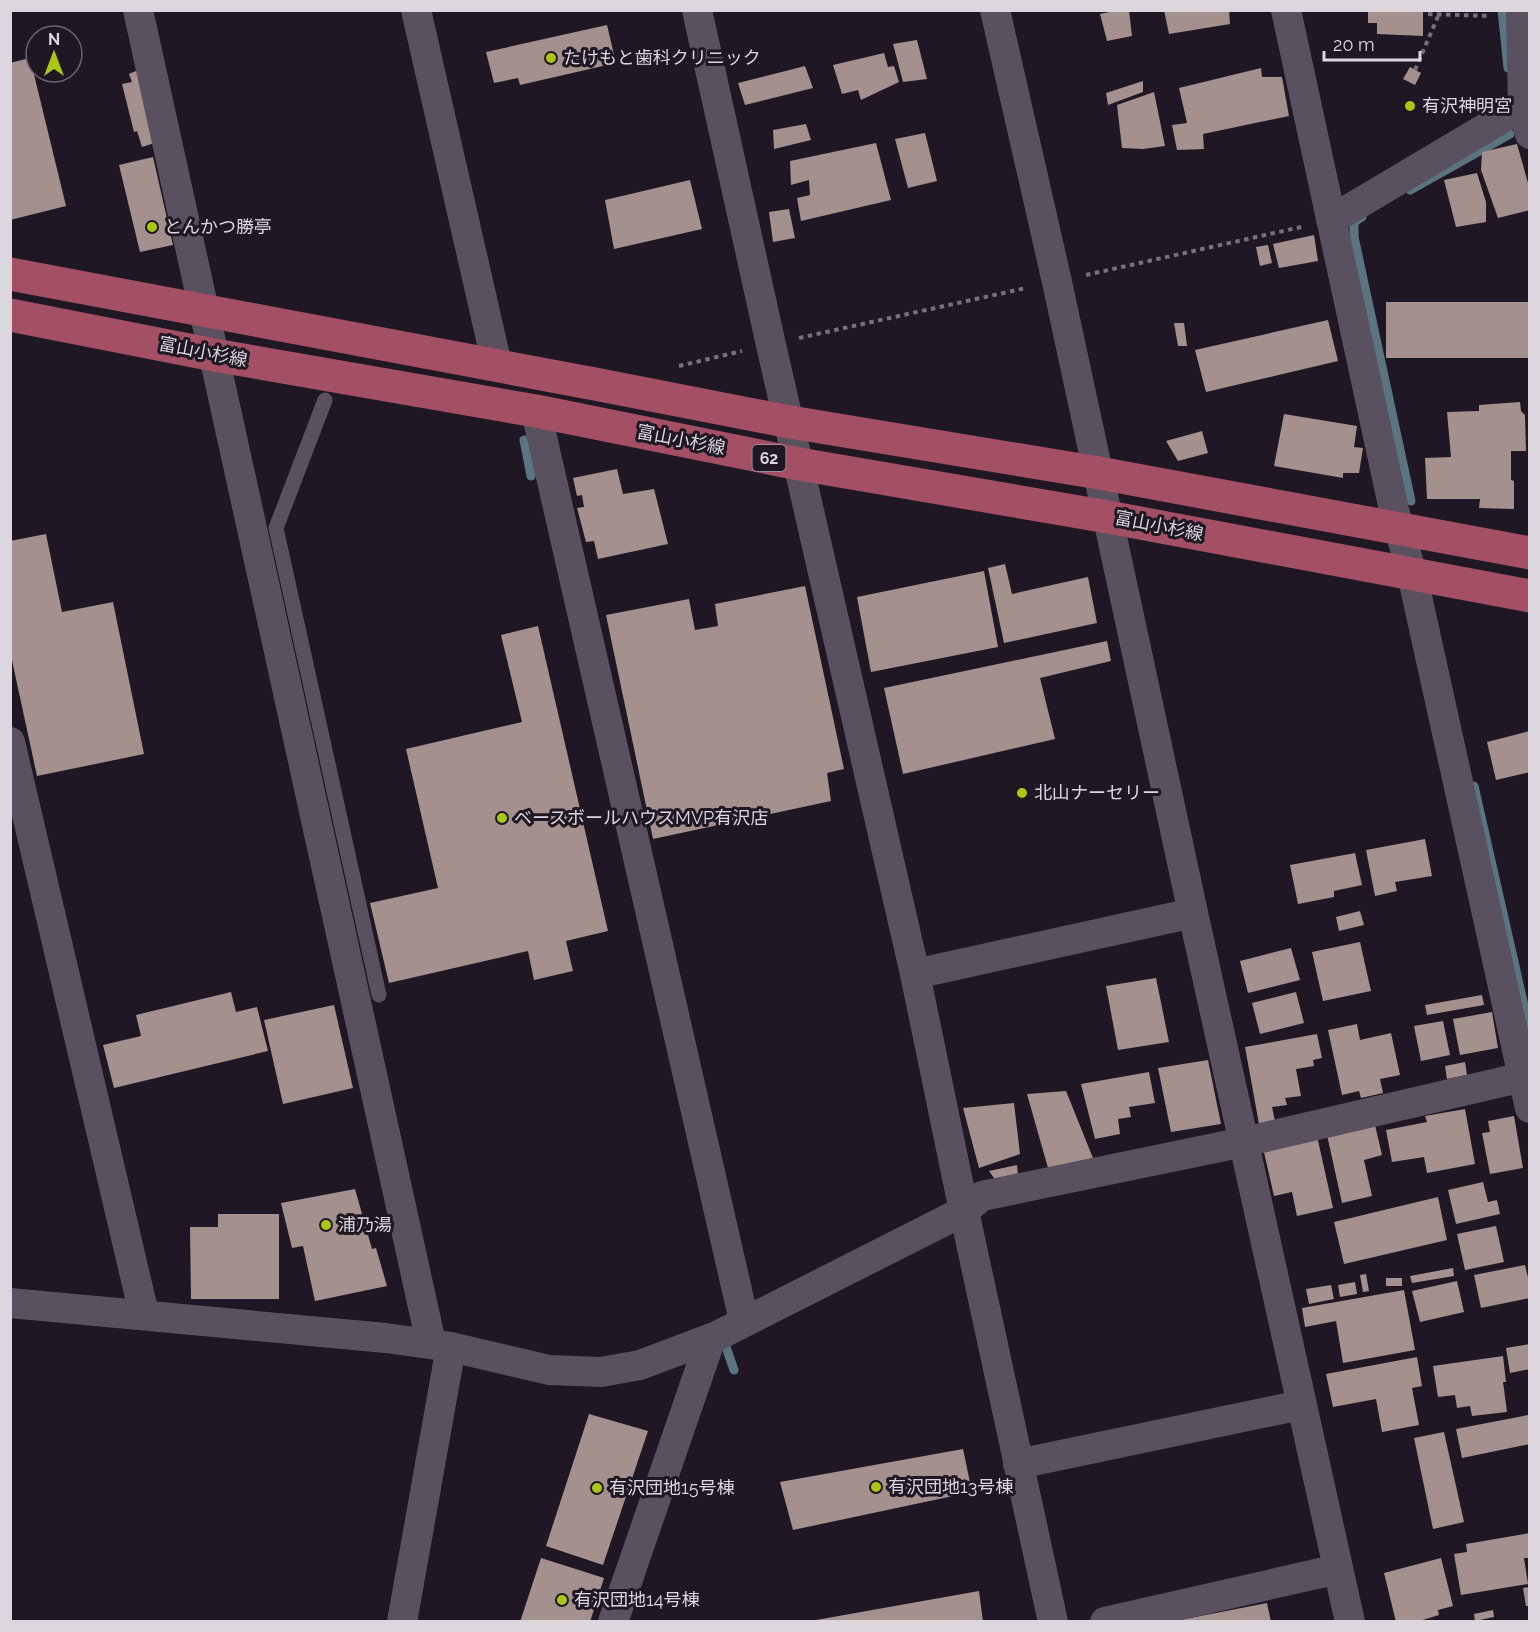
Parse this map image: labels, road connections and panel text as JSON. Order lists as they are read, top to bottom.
{
  "streets": {
    "main road": ["富山小杉線", "62"]
  },
  "places": [
    "たけもと歯科クリニック",
    "有沢神明宮",
    "とんかつ勝亭",
    "北山ナーセリー",
    "ベースボールハウスMVP有沢店",
    "浦乃湯",
    "有沢団地13号棟",
    "有沢団地15号棟",
    "有沢団地14号棟"
  ],
  "scale_bar": "20 m",
  "north": "top"
}
